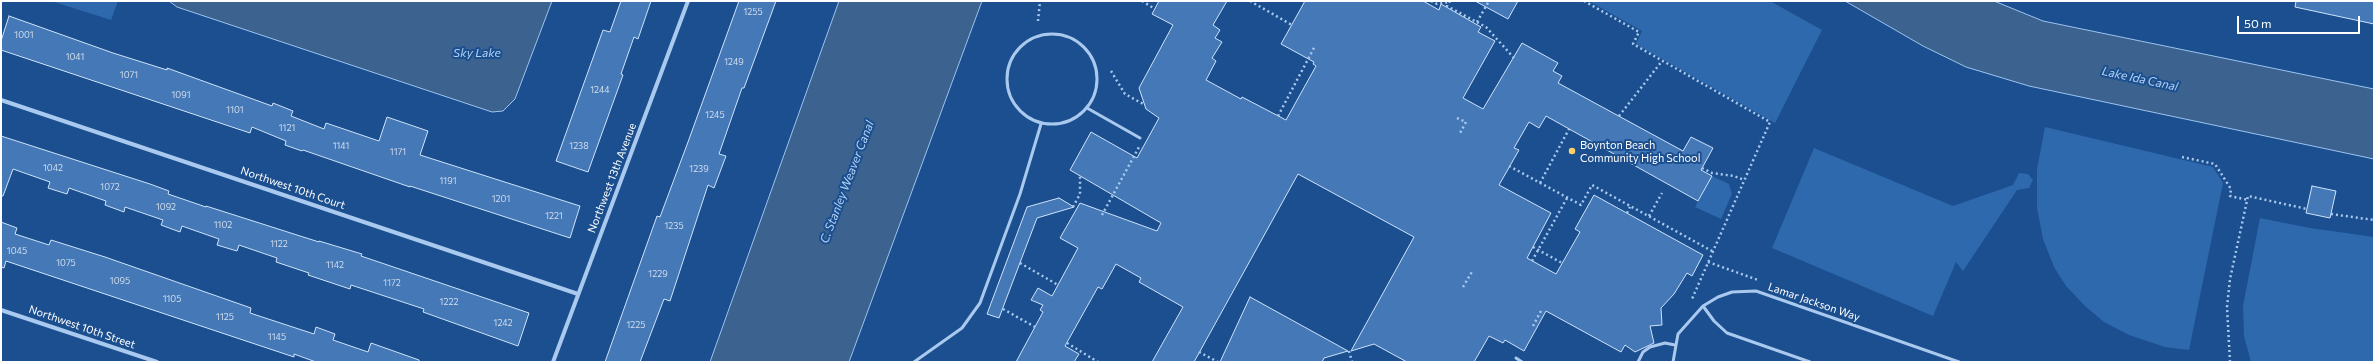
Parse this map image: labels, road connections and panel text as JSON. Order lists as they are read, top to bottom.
{
  "streets": {
    "street": ["Northwest 13th Avenue", "Northwest 10th Court", "Northwest 10th Street"],
    "lane": ["Lamar Jackson Way"]
  },
  "crossings": [
    ["Northwest 13th Avenue", "Northwest 10th Court"]
  ],
  "water": ["Sky Lake", "Lake Ida Canal", "C. Stanley Weaver Canal"],
  "places": ["Boynton Beach Community High School"],
  "house_numbers": [
    "1255",
    "1001",
    "1041",
    "1249",
    "1071",
    "1244",
    "1091",
    "1101",
    "1245",
    "1121",
    "1141",
    "1238",
    "1171",
    "1042",
    "1239",
    "1191",
    "1072",
    "1201",
    "1092",
    "1221",
    "1102",
    "1235",
    "1122",
    "1045",
    "1075",
    "1142",
    "1229",
    "1095",
    "1172",
    "1105",
    "1222",
    "1125",
    "1242",
    "1225",
    "1145"
  ],
  "scale_bar": "50 m"
}
